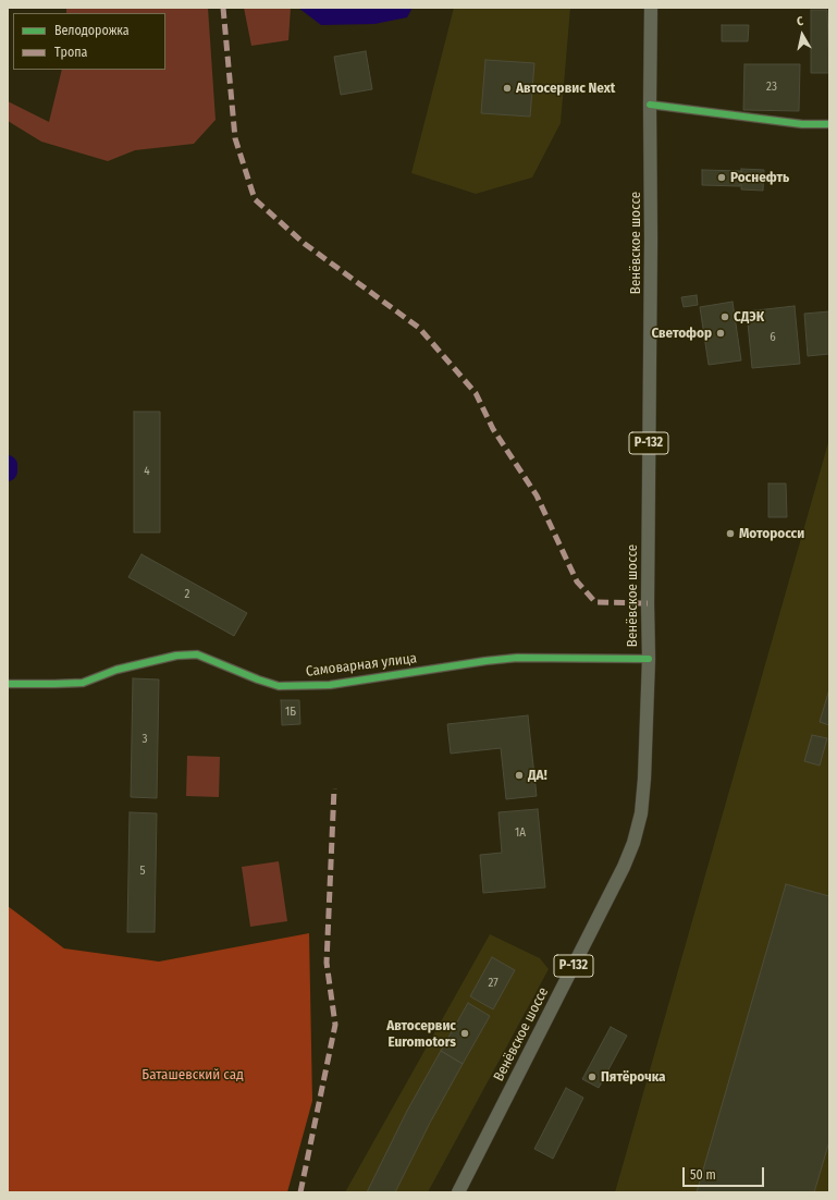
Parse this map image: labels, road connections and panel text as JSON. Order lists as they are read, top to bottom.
{
  "streets": {
    "main road": ["Венёвское шоссе", "Р-132"],
    "street": ["Самоварная улица"]
  },
  "crossings": [
    ["Венёвское шоссе", "Самоварная улица"]
  ],
  "parks": ["Баташевский сад"],
  "places": [
    "Автосервис Next",
    "Роснефть",
    "СДЭК",
    "Светофор",
    "Моторосси",
    "ДА!",
    "Автосервис Euromotors",
    "Пятёрочка"
  ],
  "house_numbers": [
    "23",
    "6",
    "4",
    "2",
    "1Б",
    "3",
    "1А",
    "5",
    "27"
  ],
  "legend": ["Велодорожка", "Тропа"],
  "scale_bar": "50 m",
  "north": "top"
}
